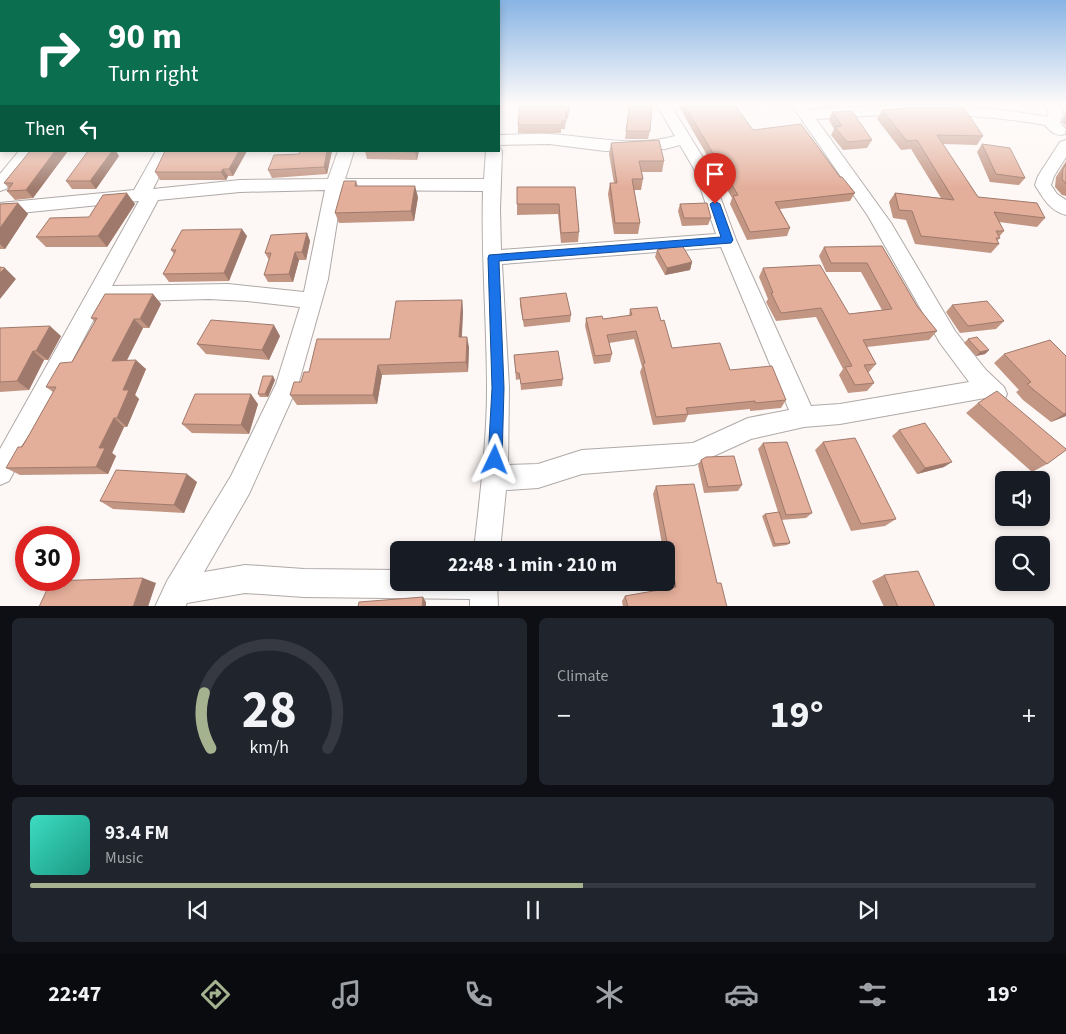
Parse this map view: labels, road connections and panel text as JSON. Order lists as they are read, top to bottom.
{
  "page": {
    "turn": ["90 m", "Turn right"],
    "then": "Then",
    "limit": "30",
    "trip": "22:48 · 1 min · 210 m",
    "tile": "Climate",
    "heat": ["−", "19°", "+"],
    "song": ["93.4 FM", "Music"],
    "tabs": ["22:47", "19°"],
    "gauge": ["28", "km/h"]
  }
}
